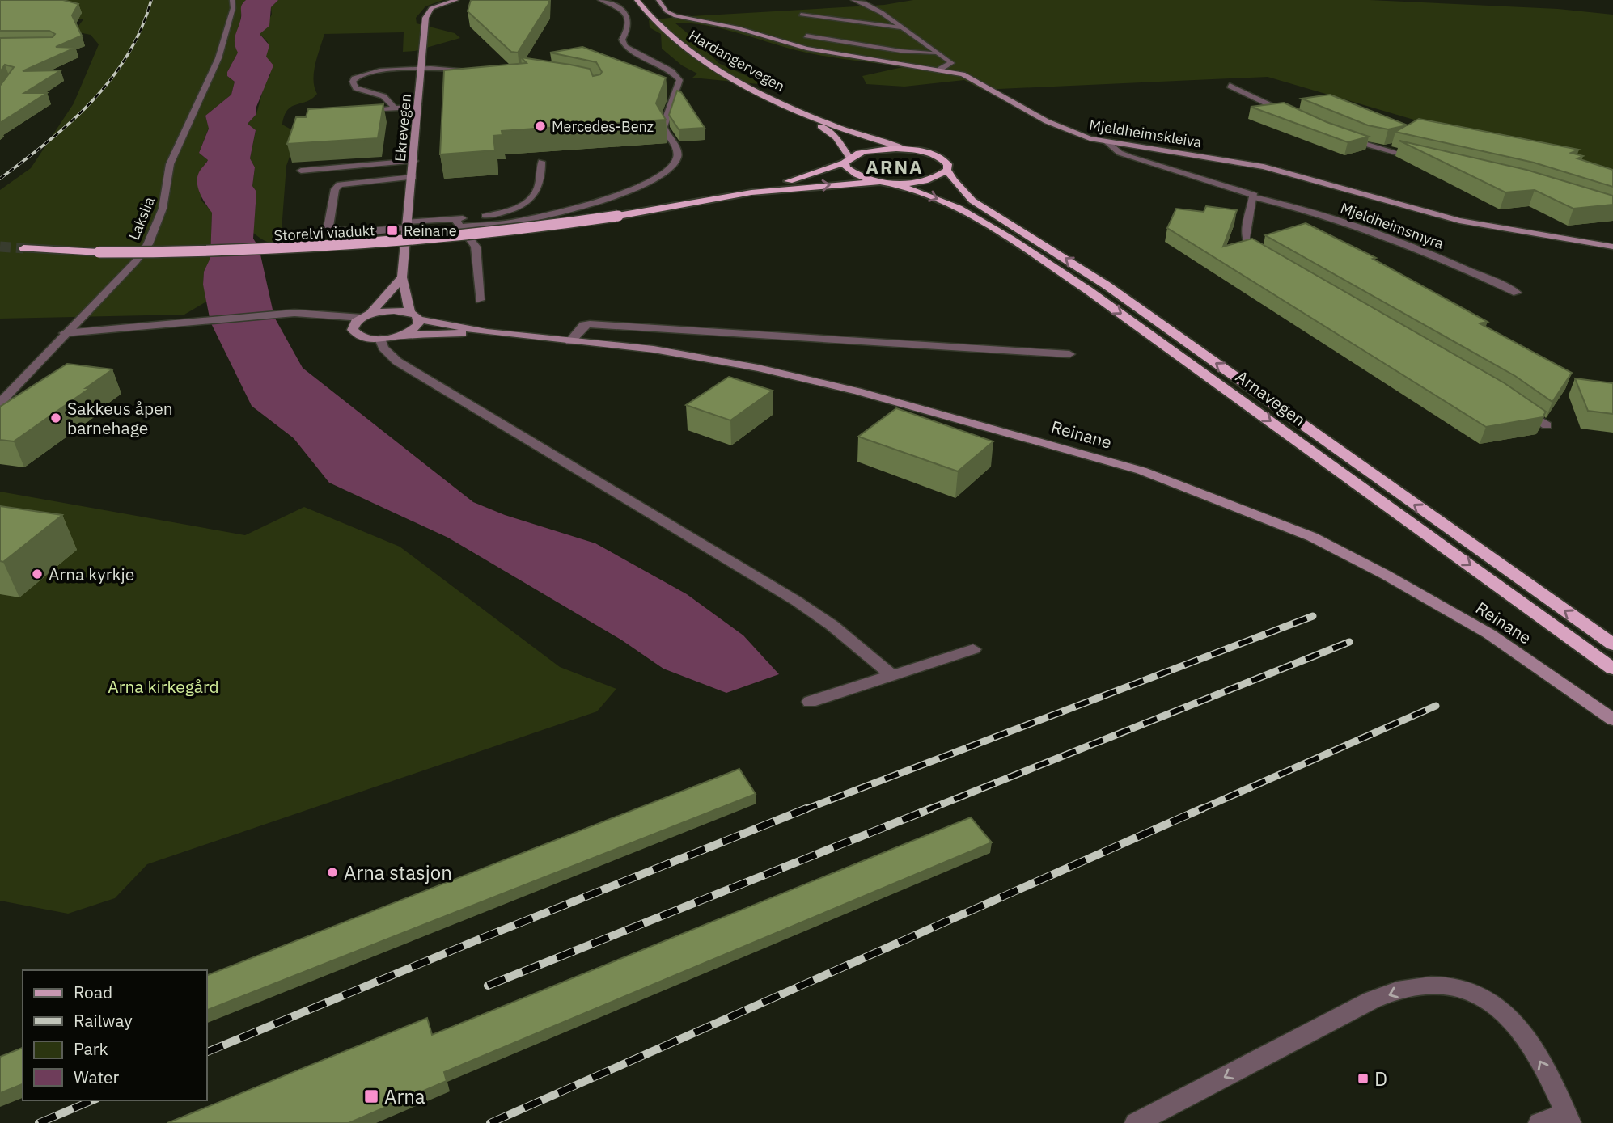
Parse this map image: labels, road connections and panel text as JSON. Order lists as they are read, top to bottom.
{
  "streets": {
    "highway": ["Storelvi viadukt", "Arnavegen"],
    "main road": [
      "Hardangervegen",
      "Ekrevegen",
      "Mjeldheimskleiva",
      "Reinane"
    ],
    "street": ["Lakslia", "Mjeldheimsmyra"]
  },
  "crossings": [
    ["Hardangervegen", "Arnavegen"],
    ["Ekrevegen", "Reinane"],
    ["Mjeldheimskleiva", "Mjeldheimsmyra"]
  ],
  "districts": ["ARNA"],
  "parks": ["Arna kirkegård"],
  "places": {
    "other": [
      "Mercedes-Benz",
      "Sakkeus åpen barnehage",
      "Arna kyrkje",
      "Arna stasjon"
    ],
    "transit": ["Reinane", "D", "Arna"]
  },
  "legend": [
    "Road",
    "Railway",
    "Park",
    "Water"
  ]
}
